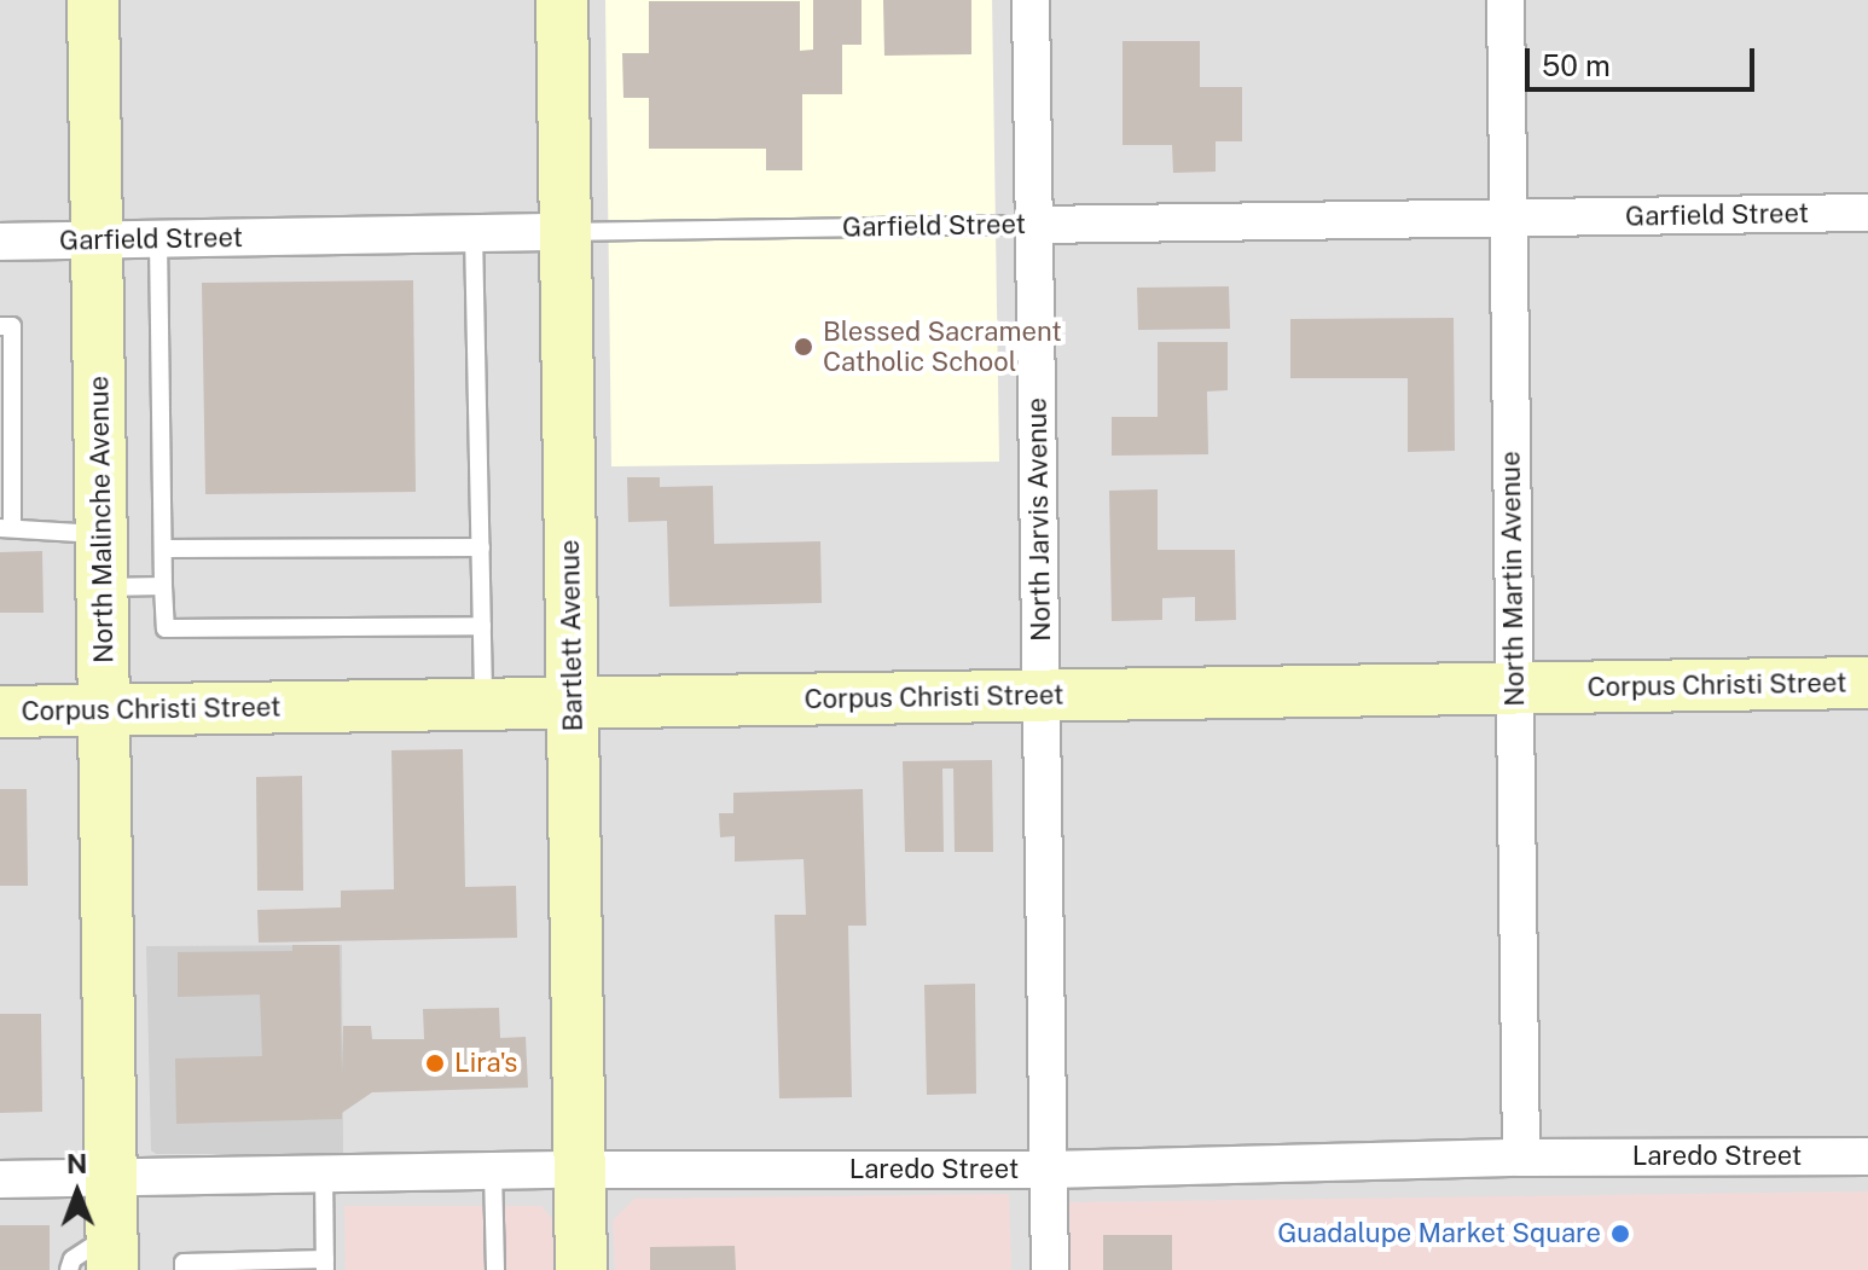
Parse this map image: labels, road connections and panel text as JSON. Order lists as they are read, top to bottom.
{
  "streets": {
    "main road": ["North Malinche Avenue", "Bartlett Avenue", "Corpus Christi Street"],
    "street": [
      "Garfield Street",
      "North Jarvis Avenue",
      "North Martin Avenue",
      "Laredo Street"
    ]
  },
  "crossings": [
    ["Garfield Street", "North Malinche Avenue"],
    ["Garfield Street", "North Jarvis Avenue"],
    ["Garfield Street", "North Martin Avenue"],
    ["Garfield Street", "Bartlett Avenue"],
    ["North Malinche Avenue", "Corpus Christi Street"],
    ["North Malinche Avenue", "Laredo Street"],
    ["North Jarvis Avenue", "Corpus Christi Street"],
    ["North Jarvis Avenue", "Laredo Street"],
    ["North Martin Avenue", "Corpus Christi Street"],
    ["North Martin Avenue", "Laredo Street"],
    ["Bartlett Avenue", "Corpus Christi Street"],
    ["Bartlett Avenue", "Laredo Street"]
  ],
  "places": ["Blessed Sacrament Catholic School", "Lira's", "Guadalupe Market Square"],
  "scale_bar": "50 m",
  "north": "top"
}
